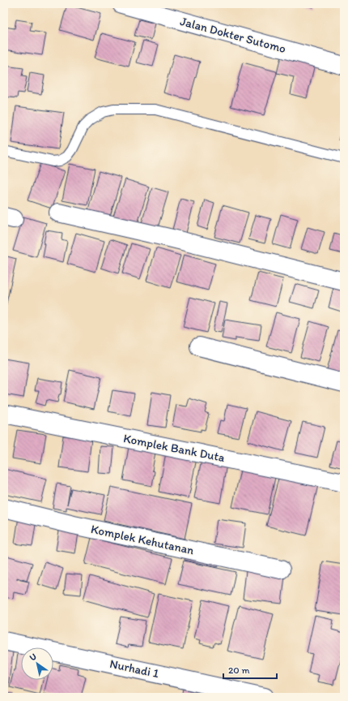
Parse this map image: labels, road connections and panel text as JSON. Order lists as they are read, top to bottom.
{
  "streets": {
    "street": [
      "Jalan Dokter Sutomo",
      "Komplek Bank Duta",
      "Komplek Kehutanan",
      "Nurhadi 1"
    ]
  },
  "scale_bar": "20 m",
  "north": "top left"
}
